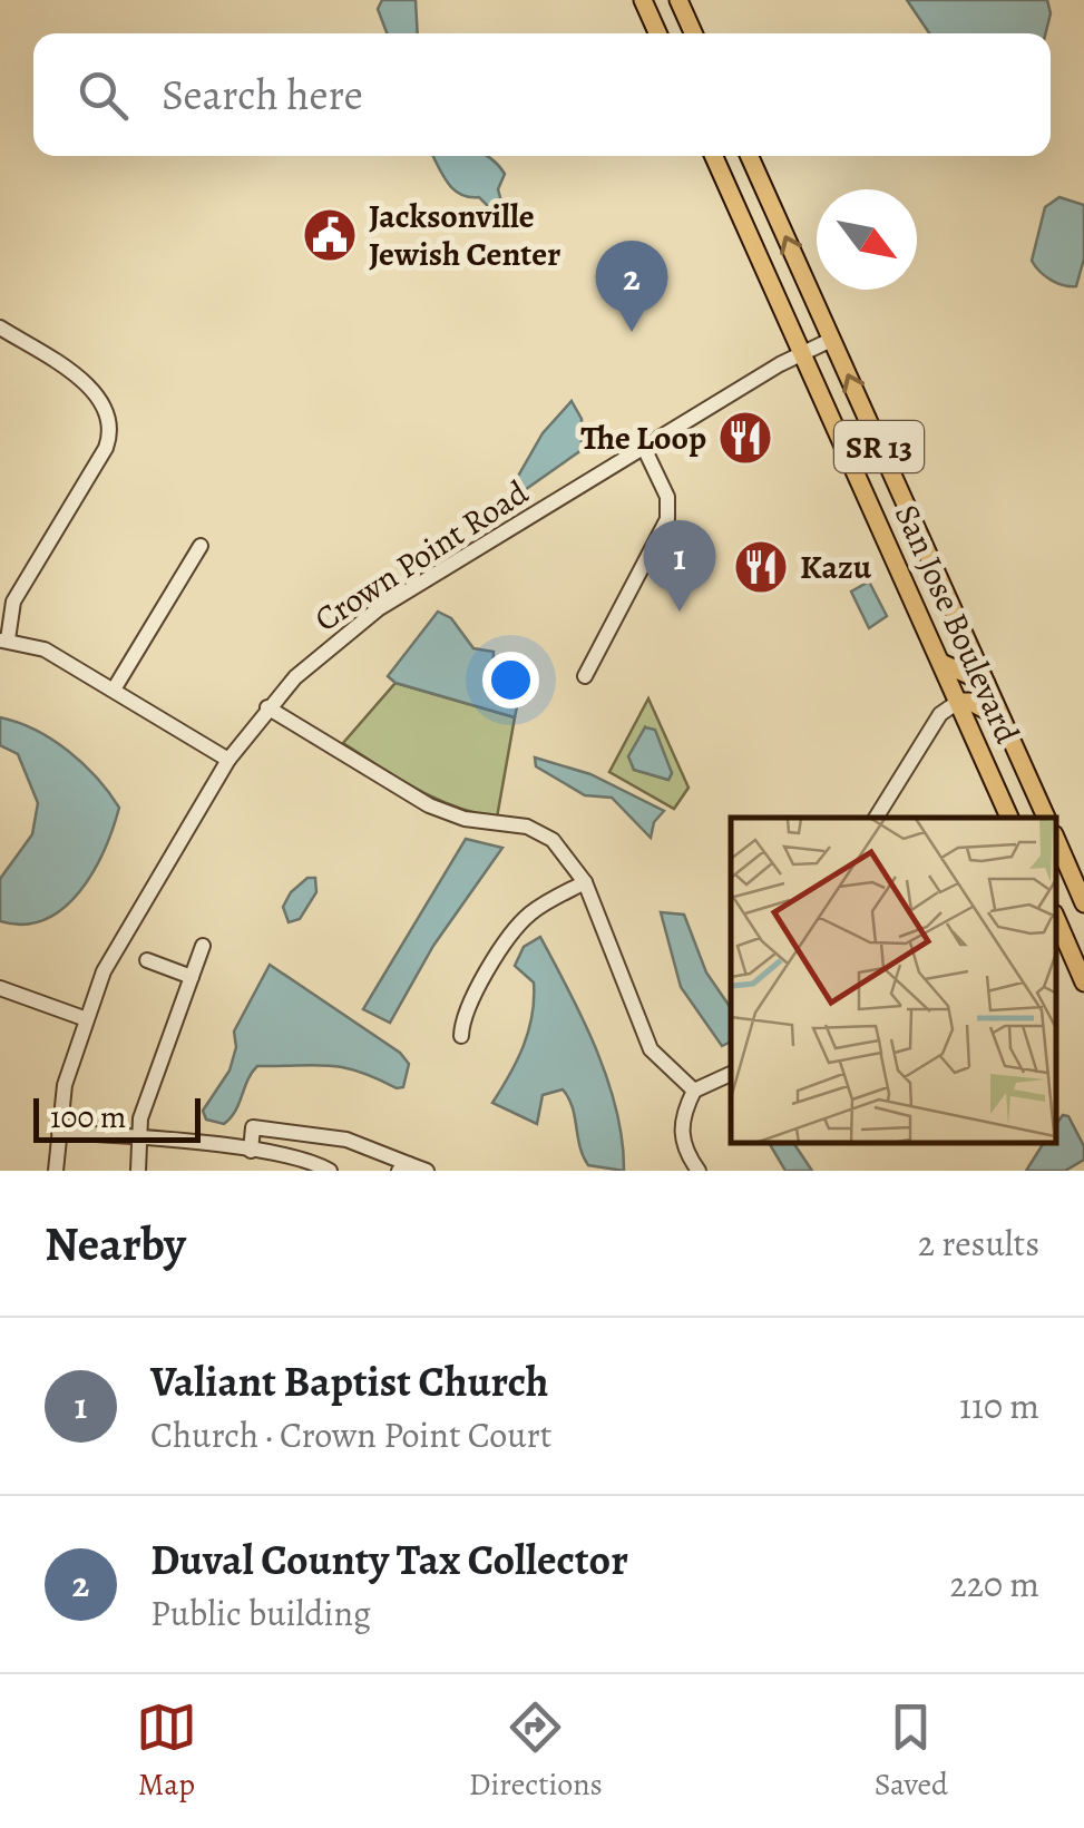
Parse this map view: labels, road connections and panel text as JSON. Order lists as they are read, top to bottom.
{
  "streets": {
    "main road": ["SR 13", "San Jose Boulevard"],
    "street": ["Crown Point Road"]
  },
  "crossings": [
    ["Crown Point Road", "San Jose Boulevard"]
  ],
  "places": {
    "public building": ["Jacksonville Jewish Center"],
    "restaurant": ["The Loop", "Kazu"]
  },
  "scale_bar": "100 m",
  "north": "bottom right",
  "page": {
    "search": "Search here",
    "pins": ["2", "1"],
    "scale": "100 m",
    "heading": ["Nearby", "2 results"],
    "list": [
      {
        "mark": "1",
        "name": "Valiant Baptist Church",
        "note": "Church · Crown Point Court",
        "value": "110 m"
      },
      {
        "mark": "2",
        "name": "Duval County Tax Collector",
        "note": "Public building",
        "value": "220 m"
      }
    ],
    "nav": ["Map", "Directions", "Saved"]
  }
}
